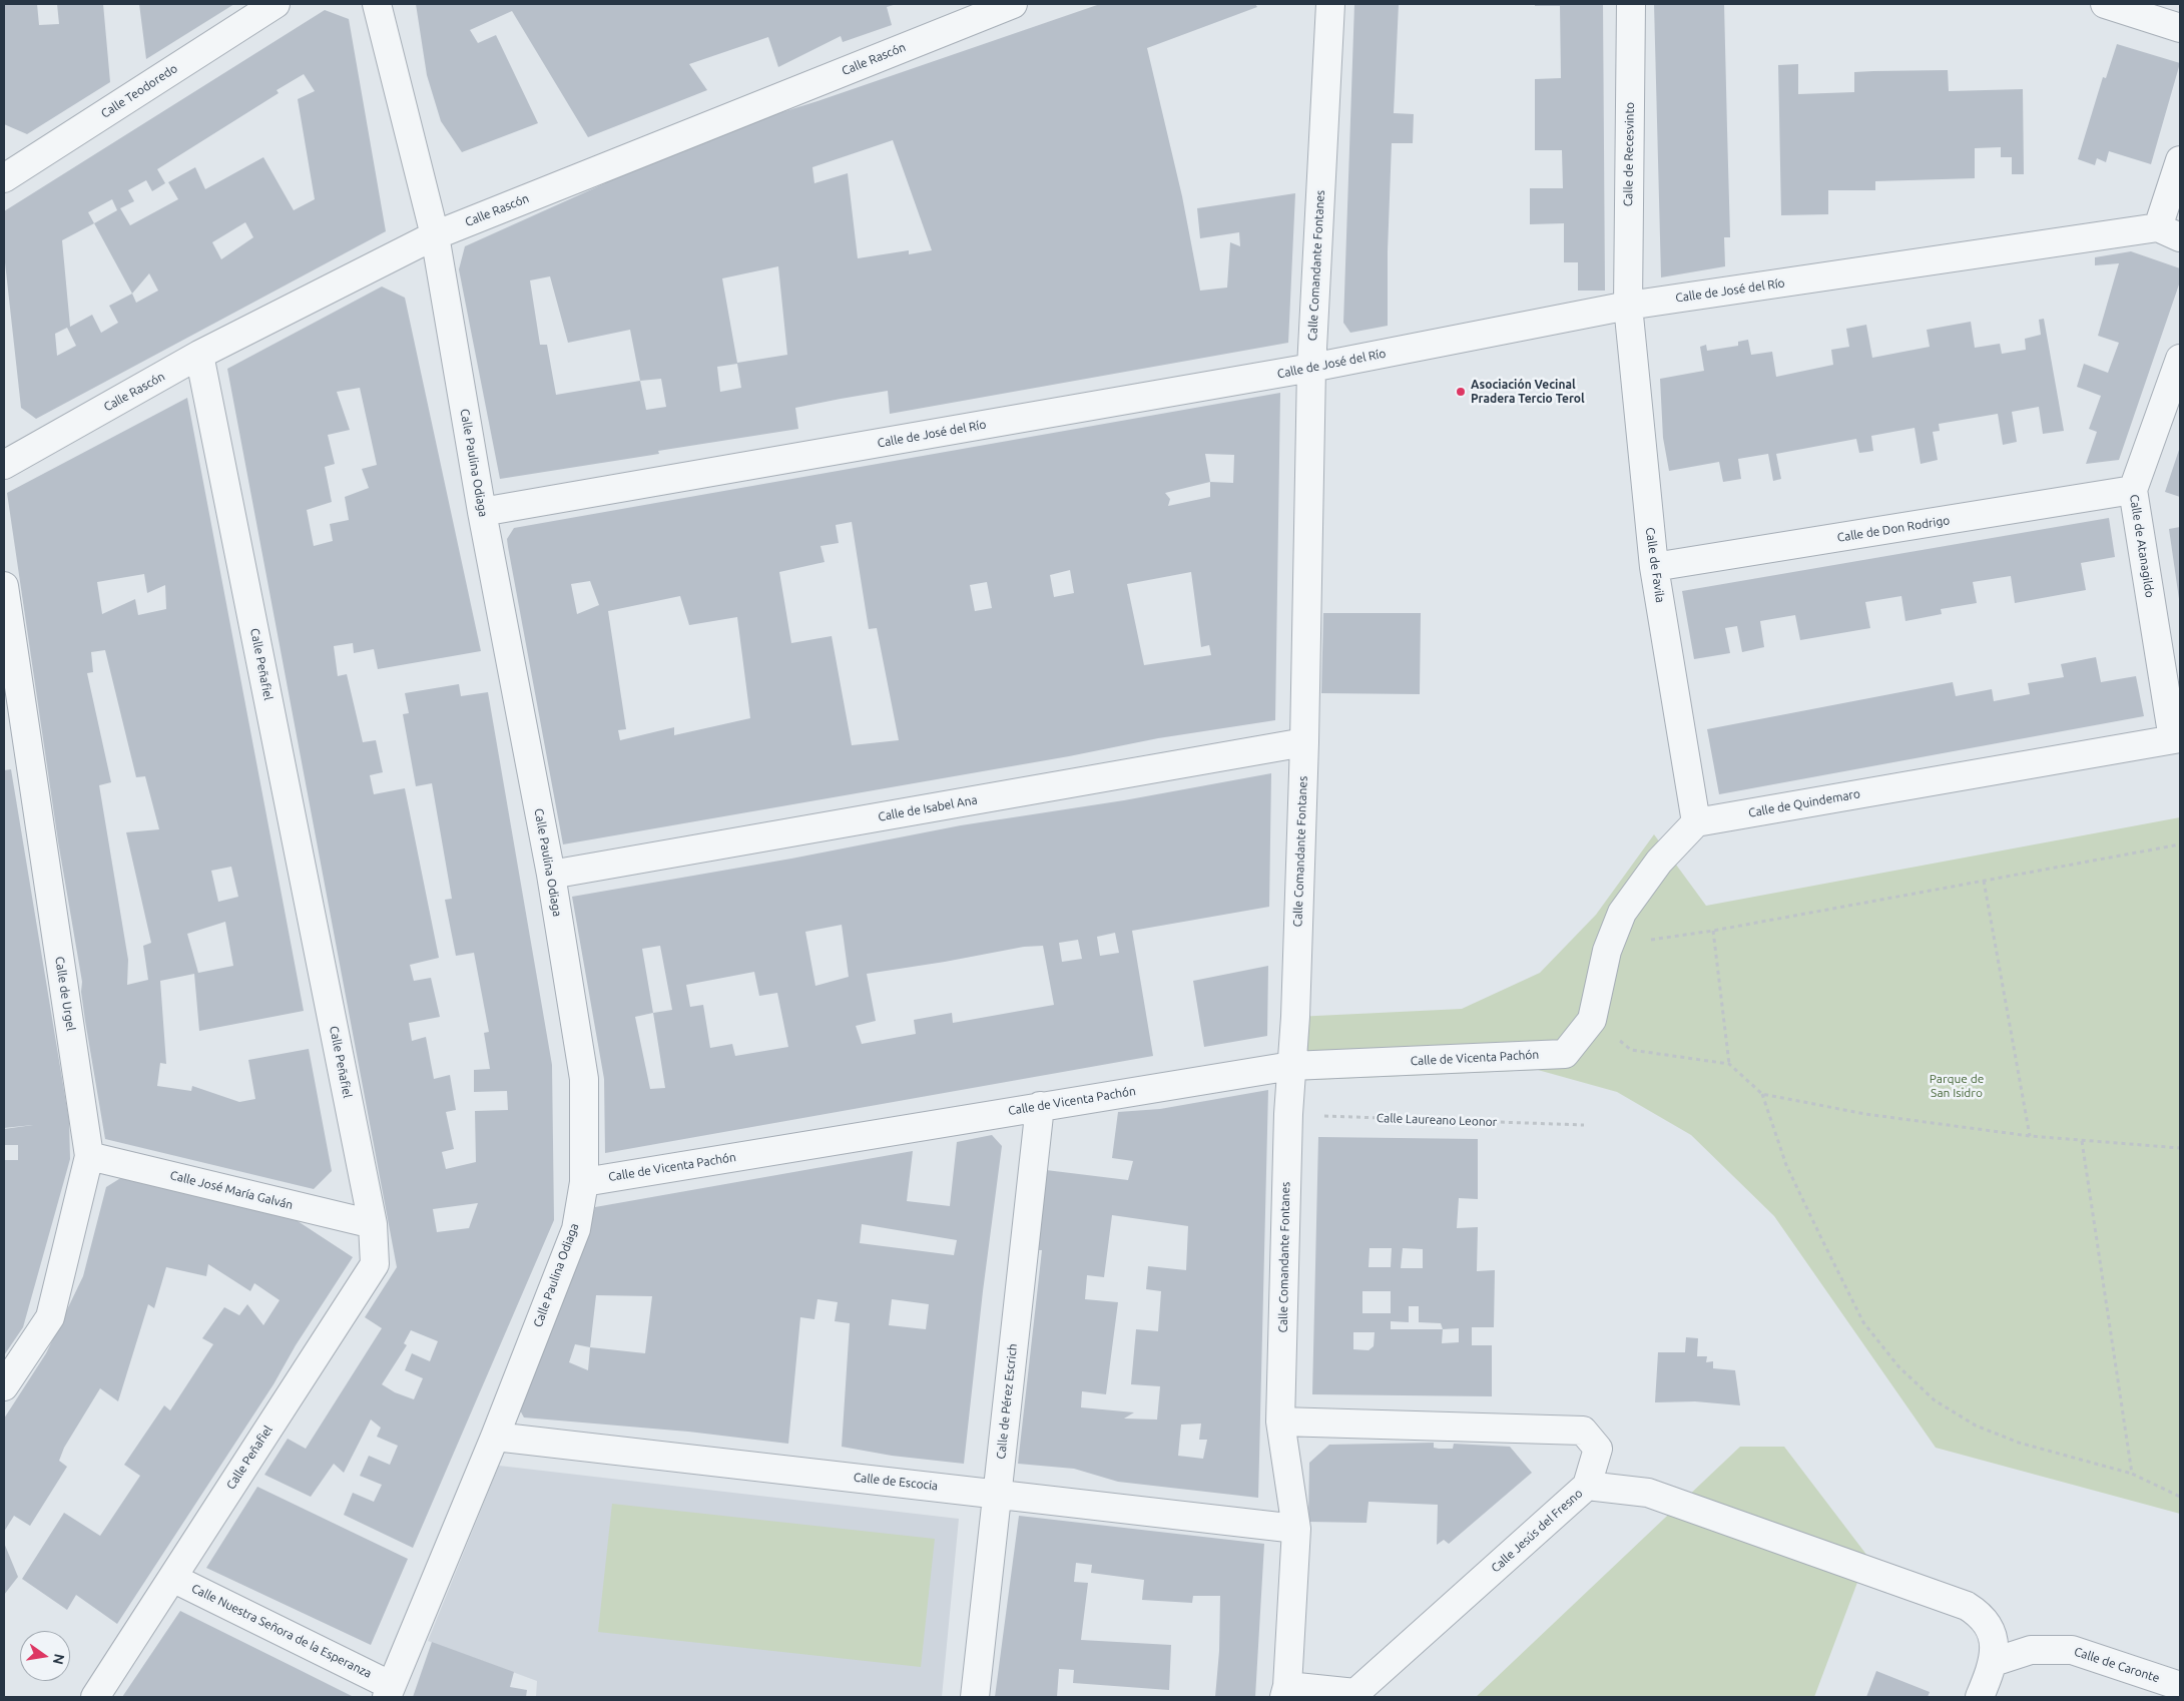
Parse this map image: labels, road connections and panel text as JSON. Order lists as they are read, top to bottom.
{
  "streets": {
    "street": [
      "Calle Rascón",
      "Calle Teodoredo",
      "Calle de Recesvinto",
      "Calle Comandante Fontanes",
      "Calle de José del Río",
      "Calle Paulina Odiaga",
      "Calle de Don Rodrigo",
      "Calle de Atanagildo",
      "Calle de Favila",
      "Calle Peñafiel",
      "Calle de Quindemaro",
      "Calle de Isabel Ana",
      "Calle de Urgel",
      "Calle de Vicenta Pachón",
      "Calle José María Galván",
      "Calle de Pérez Escrich",
      "Calle de Escocia",
      "Calle Jesús del Fresno",
      "Calle Nuestra Señora de la Esperanza",
      "Calle de Caronte"
    ],
    "path": ["Calle Laureano Leonor"]
  },
  "crossings": [
    ["Calle Rascón", "Calle Paulina Odiaga"],
    ["Calle Rascón", "Calle Peñafiel"],
    ["Calle de Recesvinto", "Calle de José del Río"],
    ["Calle de Recesvinto", "Calle de Favila"],
    ["Calle Comandante Fontanes", "Calle de José del Río"],
    ["Calle Comandante Fontanes", "Calle de Isabel Ana"],
    ["Calle Comandante Fontanes", "Calle de Vicenta Pachón"],
    ["Calle Comandante Fontanes", "Calle Laureano Leonor"],
    ["Calle Comandante Fontanes", "Calle de Escocia"],
    ["Calle Comandante Fontanes", "Calle Jesús del Fresno"],
    ["Calle de José del Río", "Calle Paulina Odiaga"],
    ["Calle de José del Río", "Calle de Favila"],
    ["Calle Paulina Odiaga", "Calle de Isabel Ana"],
    ["Calle Paulina Odiaga", "Calle de Vicenta Pachón"],
    ["Calle Paulina Odiaga", "Calle de Escocia"],
    ["Calle Paulina Odiaga", "Calle Nuestra Señora de la Esperanza"],
    ["Calle de Don Rodrigo", "Calle de Atanagildo"],
    ["Calle de Don Rodrigo", "Calle de Favila"],
    ["Calle de Atanagildo", "Calle de Quindemaro"],
    ["Calle de Favila", "Calle de Quindemaro"],
    ["Calle Peñafiel", "Calle José María Galván"],
    ["Calle Peñafiel", "Calle Nuestra Señora de la Esperanza"],
    ["Calle de Urgel", "Calle José María Galván"],
    ["Calle de Vicenta Pachón", "Calle de Pérez Escrich"],
    ["Calle de Pérez Escrich", "Calle de Escocia"]
  ],
  "parks": ["Parque de San Isidro"],
  "places": ["Asociación Vecinal Pradera Tercio Terol"],
  "north": "right"
}
